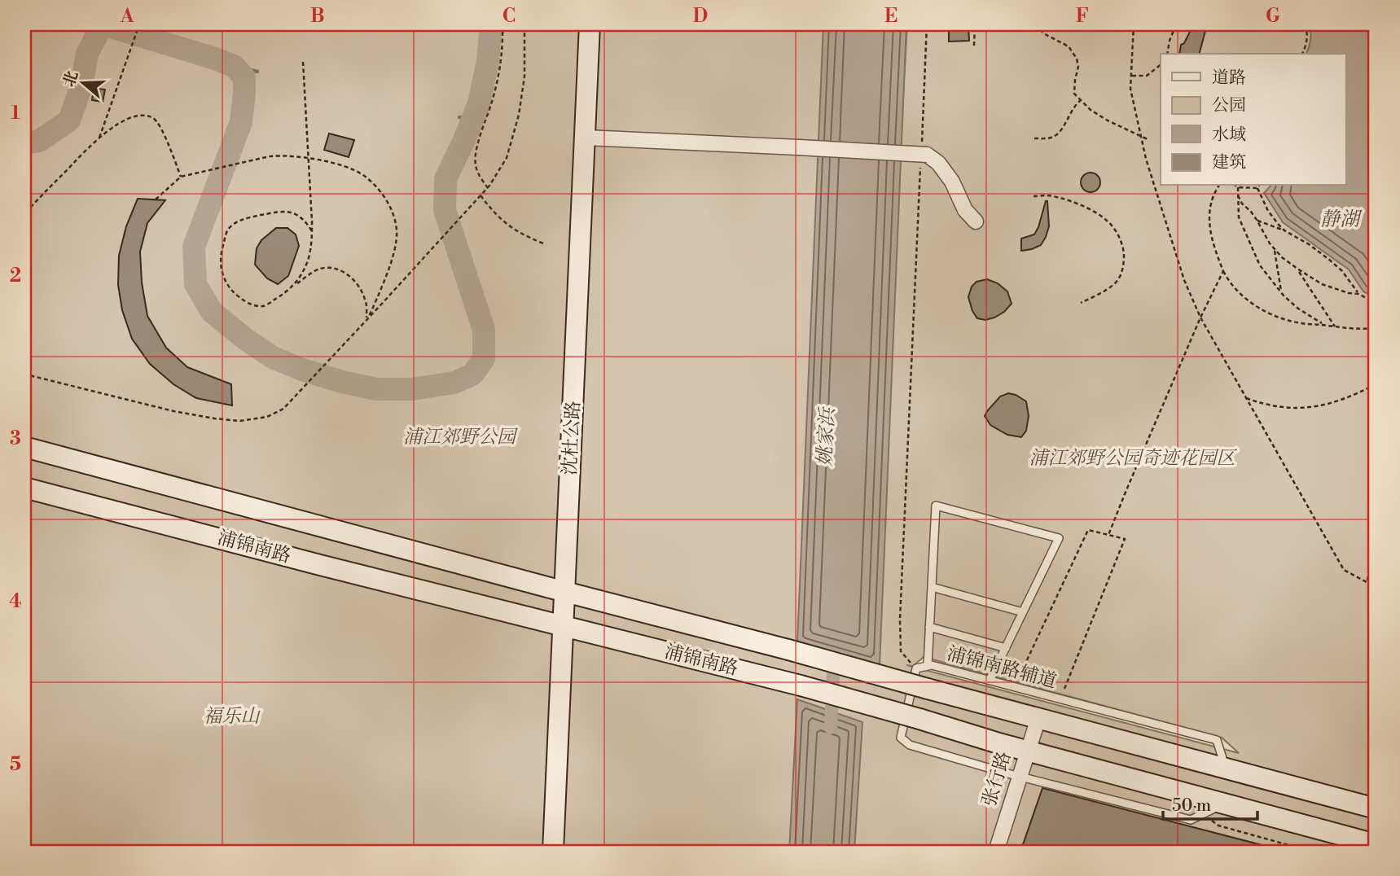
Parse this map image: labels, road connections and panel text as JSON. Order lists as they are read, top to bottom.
{
  "streets": {
    "main road": ["沈杜公路", "浦锦南路"],
    "street": ["张行路"],
    "lane": ["浦锦南路辅道"]
  },
  "crossings": [
    ["沈杜公路", "浦锦南路"],
    ["浦锦南路", "浦锦南路辅道"],
    ["浦锦南路", "张行路"]
  ],
  "water": ["静湖", "姚家浜"],
  "parks": ["浦江郊野公园", "浦江郊野公园奇迹花园区", "福乐山"],
  "legend": [
    "道路",
    "公园",
    "水域",
    "建筑"
  ],
  "scale_bar": "50 m",
  "north": "left",
  "grid": {
    "columns": [
      "A",
      "B",
      "C",
      "D",
      "E",
      "F",
      "G"
    ],
    "rows": [
      "1",
      "2",
      "3",
      "4",
      "5"
    ]
  }
}
